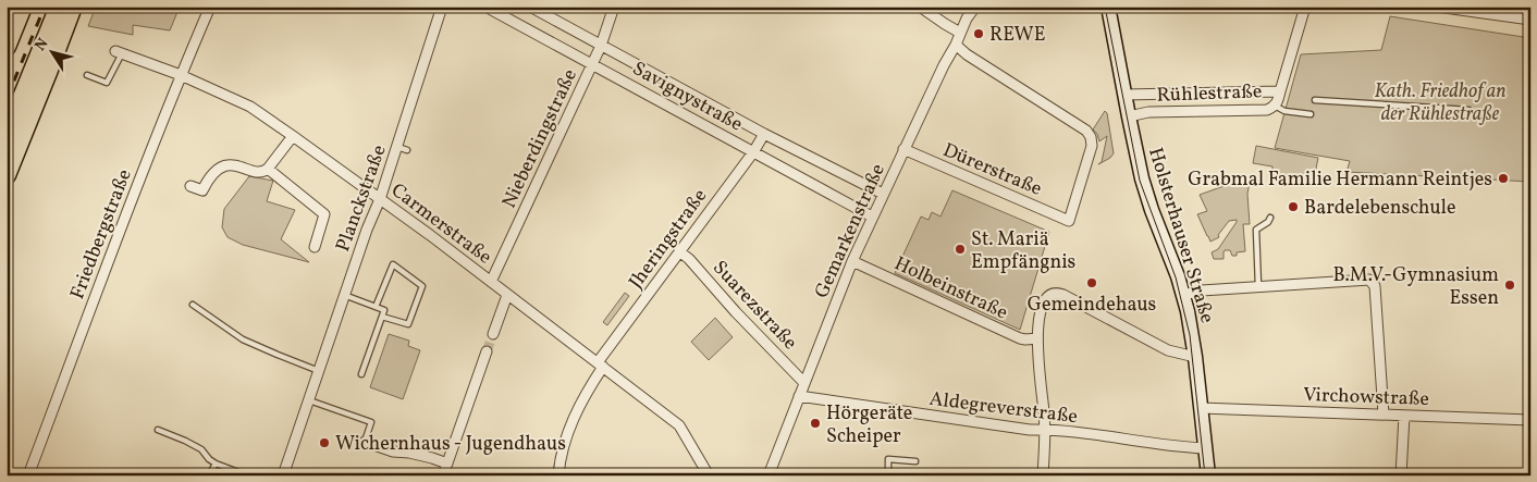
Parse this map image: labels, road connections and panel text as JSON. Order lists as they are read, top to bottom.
{
  "streets": {
    "main road": ["Holsterhauser Straße"],
    "street": [
      "Rühlestraße",
      "Savignystraße",
      "Nieberdingstraße",
      "Dürerstraße",
      "Planckstraße",
      "Carmerstraße",
      "Gemarkenstraße",
      "Friedbergstraße",
      "Jheringstraße",
      "Holbeinstraße",
      "Suarezstraße",
      "Virchowstraße",
      "Aldegreverstraße"
    ]
  },
  "crossings": [
    ["Rühlestraße", "Holsterhauser Straße"],
    ["Savignystraße", "Nieberdingstraße"],
    ["Savignystraße", "Gemarkenstraße"],
    ["Savignystraße", "Jheringstraße"],
    ["Nieberdingstraße", "Carmerstraße"],
    ["Dürerstraße", "Gemarkenstraße"],
    ["Planckstraße", "Carmerstraße"],
    ["Carmerstraße", "Friedbergstraße"],
    ["Carmerstraße", "Jheringstraße"],
    ["Gemarkenstraße", "Holbeinstraße"],
    ["Gemarkenstraße", "Suarezstraße"],
    ["Gemarkenstraße", "Aldegreverstraße"],
    ["Holsterhauser Straße", "Virchowstraße"],
    ["Holsterhauser Straße", "Aldegreverstraße"],
    ["Jheringstraße", "Suarezstraße"]
  ],
  "parks": ["Kath. Friedhof an der Rühlestraße"],
  "places": [
    "REWE",
    "Grabmal Familie Hermann Reintjes",
    "Bardelebenschule",
    "St. Mariä Empfängnis",
    "Gemeindehaus",
    "B.M.V.-Gymnasium Essen",
    "Hörgeräte Scheiper",
    "Wichernhaus - Jugendhaus"
  ],
  "north": "top left"
}
